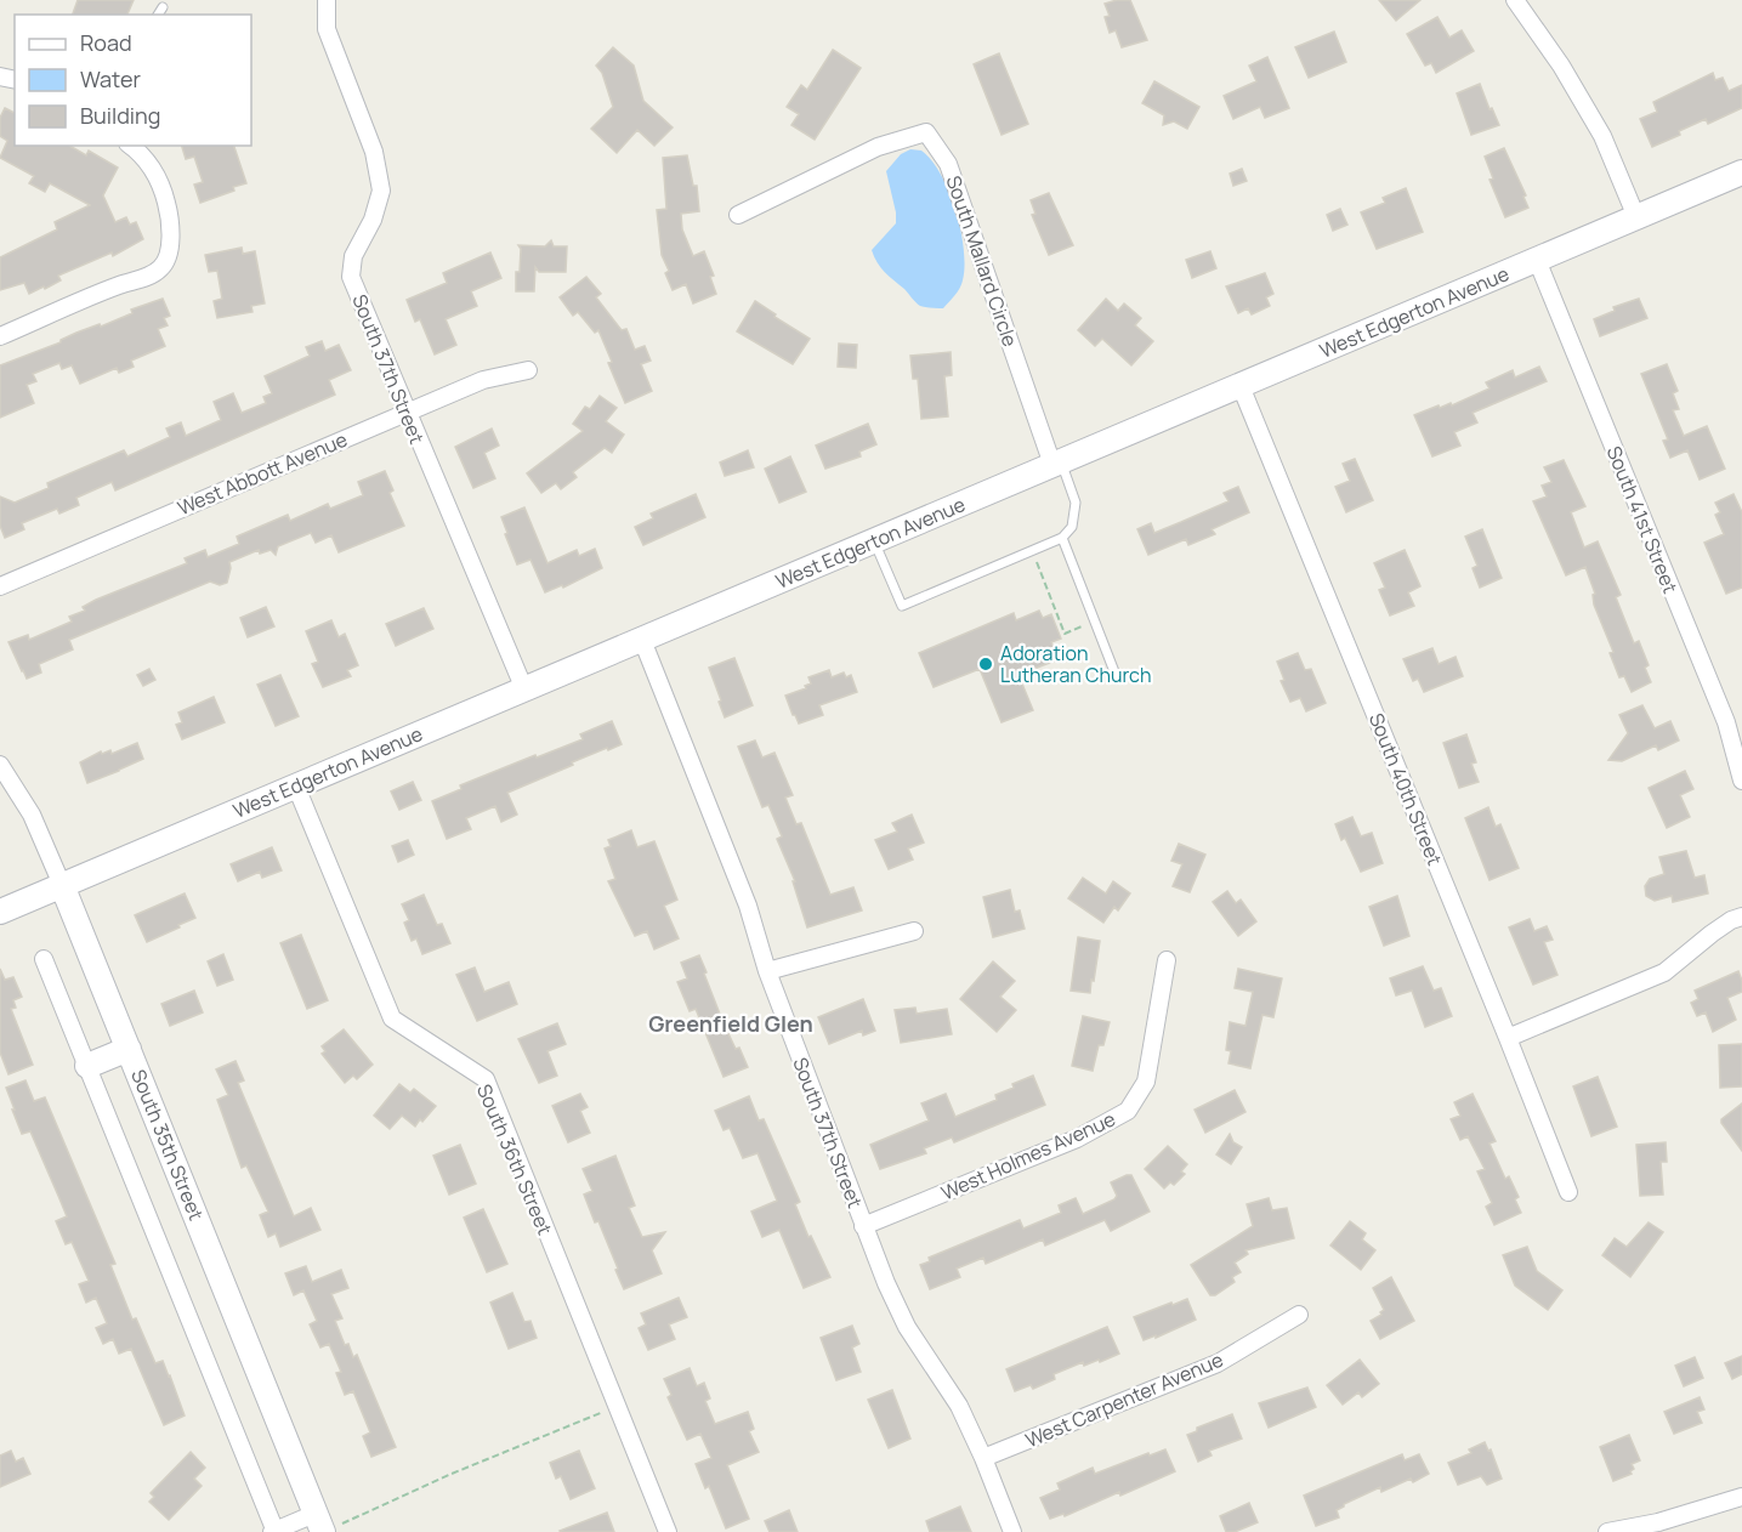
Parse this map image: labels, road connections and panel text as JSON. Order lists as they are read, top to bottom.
{
  "streets": {
    "street": [
      "South Mallard Circle",
      "West Edgerton Avenue",
      "South 37th Street",
      "West Abbott Avenue",
      "South 41st Street",
      "South 40th Street",
      "South 35th Street",
      "West Holmes Avenue",
      "South 36th Street",
      "West Carpenter Avenue"
    ]
  },
  "crossings": [
    ["South Mallard Circle", "West Edgerton Avenue"],
    ["West Edgerton Avenue", "South 37th Street"],
    ["West Edgerton Avenue", "South 41st Street"],
    ["West Edgerton Avenue", "South 40th Street"],
    ["West Edgerton Avenue", "South 35th Street"],
    ["West Edgerton Avenue", "South 36th Street"],
    ["South 37th Street", "West Abbott Avenue"],
    ["South 37th Street", "West Holmes Avenue"],
    ["South 37th Street", "West Carpenter Avenue"]
  ],
  "districts": ["Greenfield Glen"],
  "places": ["Adoration Lutheran Church"],
  "legend": ["Road", "Water", "Building"]
}
